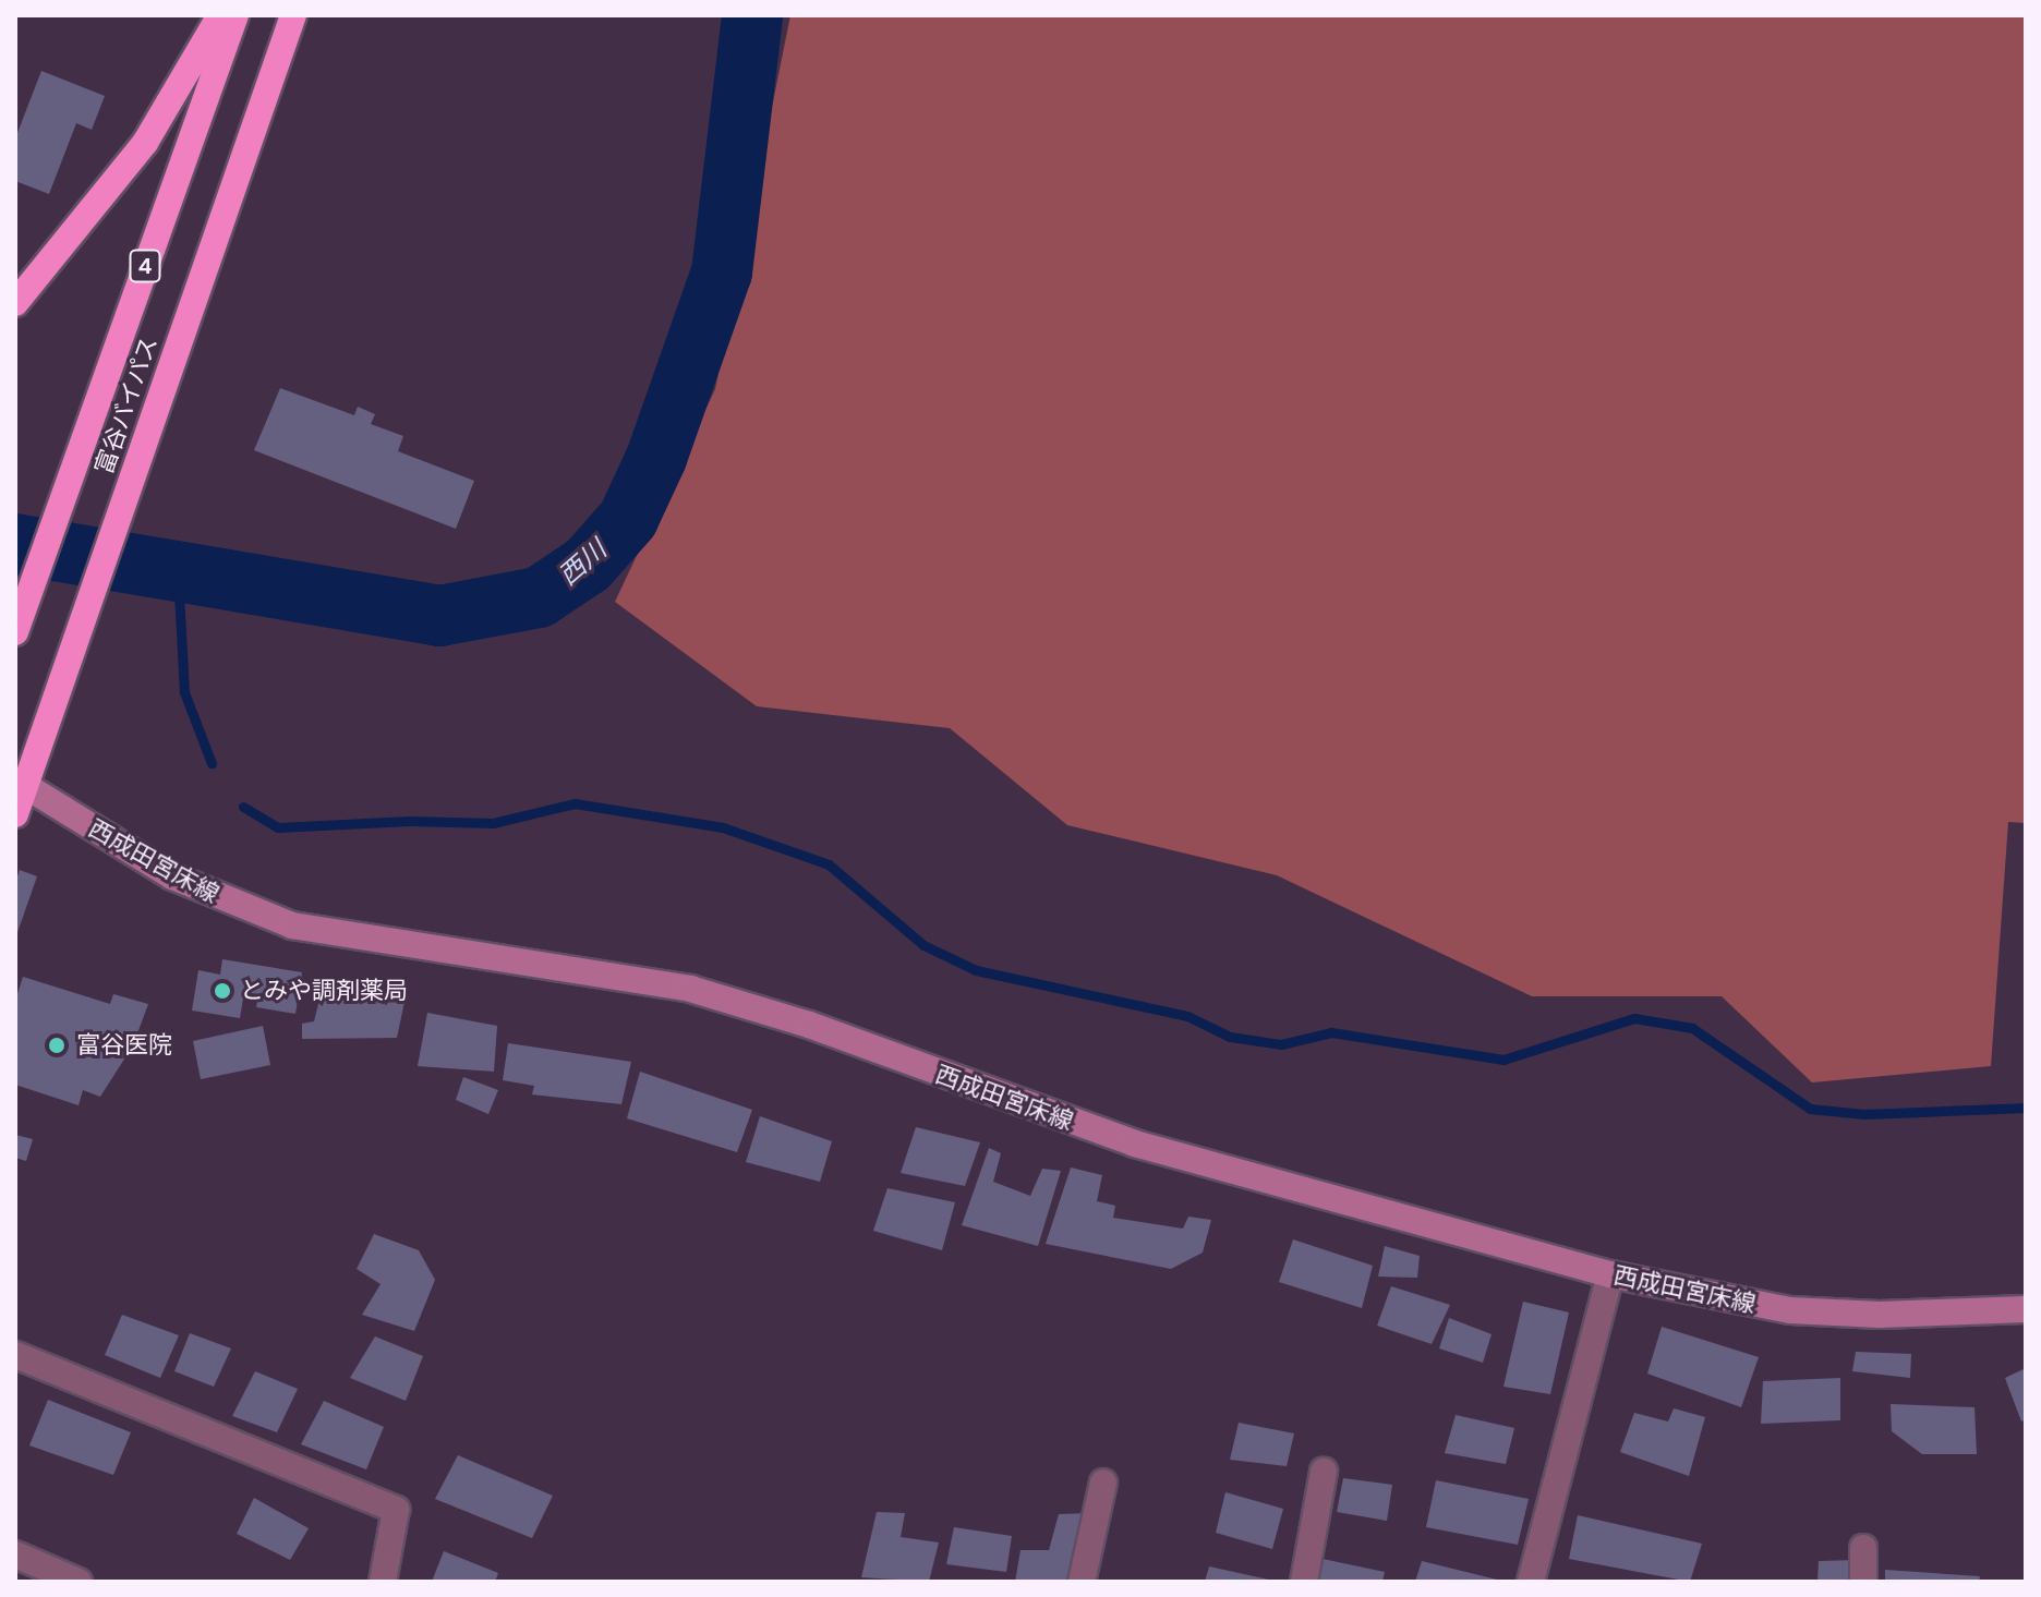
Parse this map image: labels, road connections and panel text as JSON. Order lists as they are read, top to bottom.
{
  "streets": {
    "highway": ["4", "富谷バイパス"],
    "main road": ["西成田宮床線"]
  },
  "crossings": [
    ["富谷バイパス", "西成田宮床線"]
  ],
  "water": ["西川"],
  "places": ["とみや調剤薬局", "富谷医院"]
}
